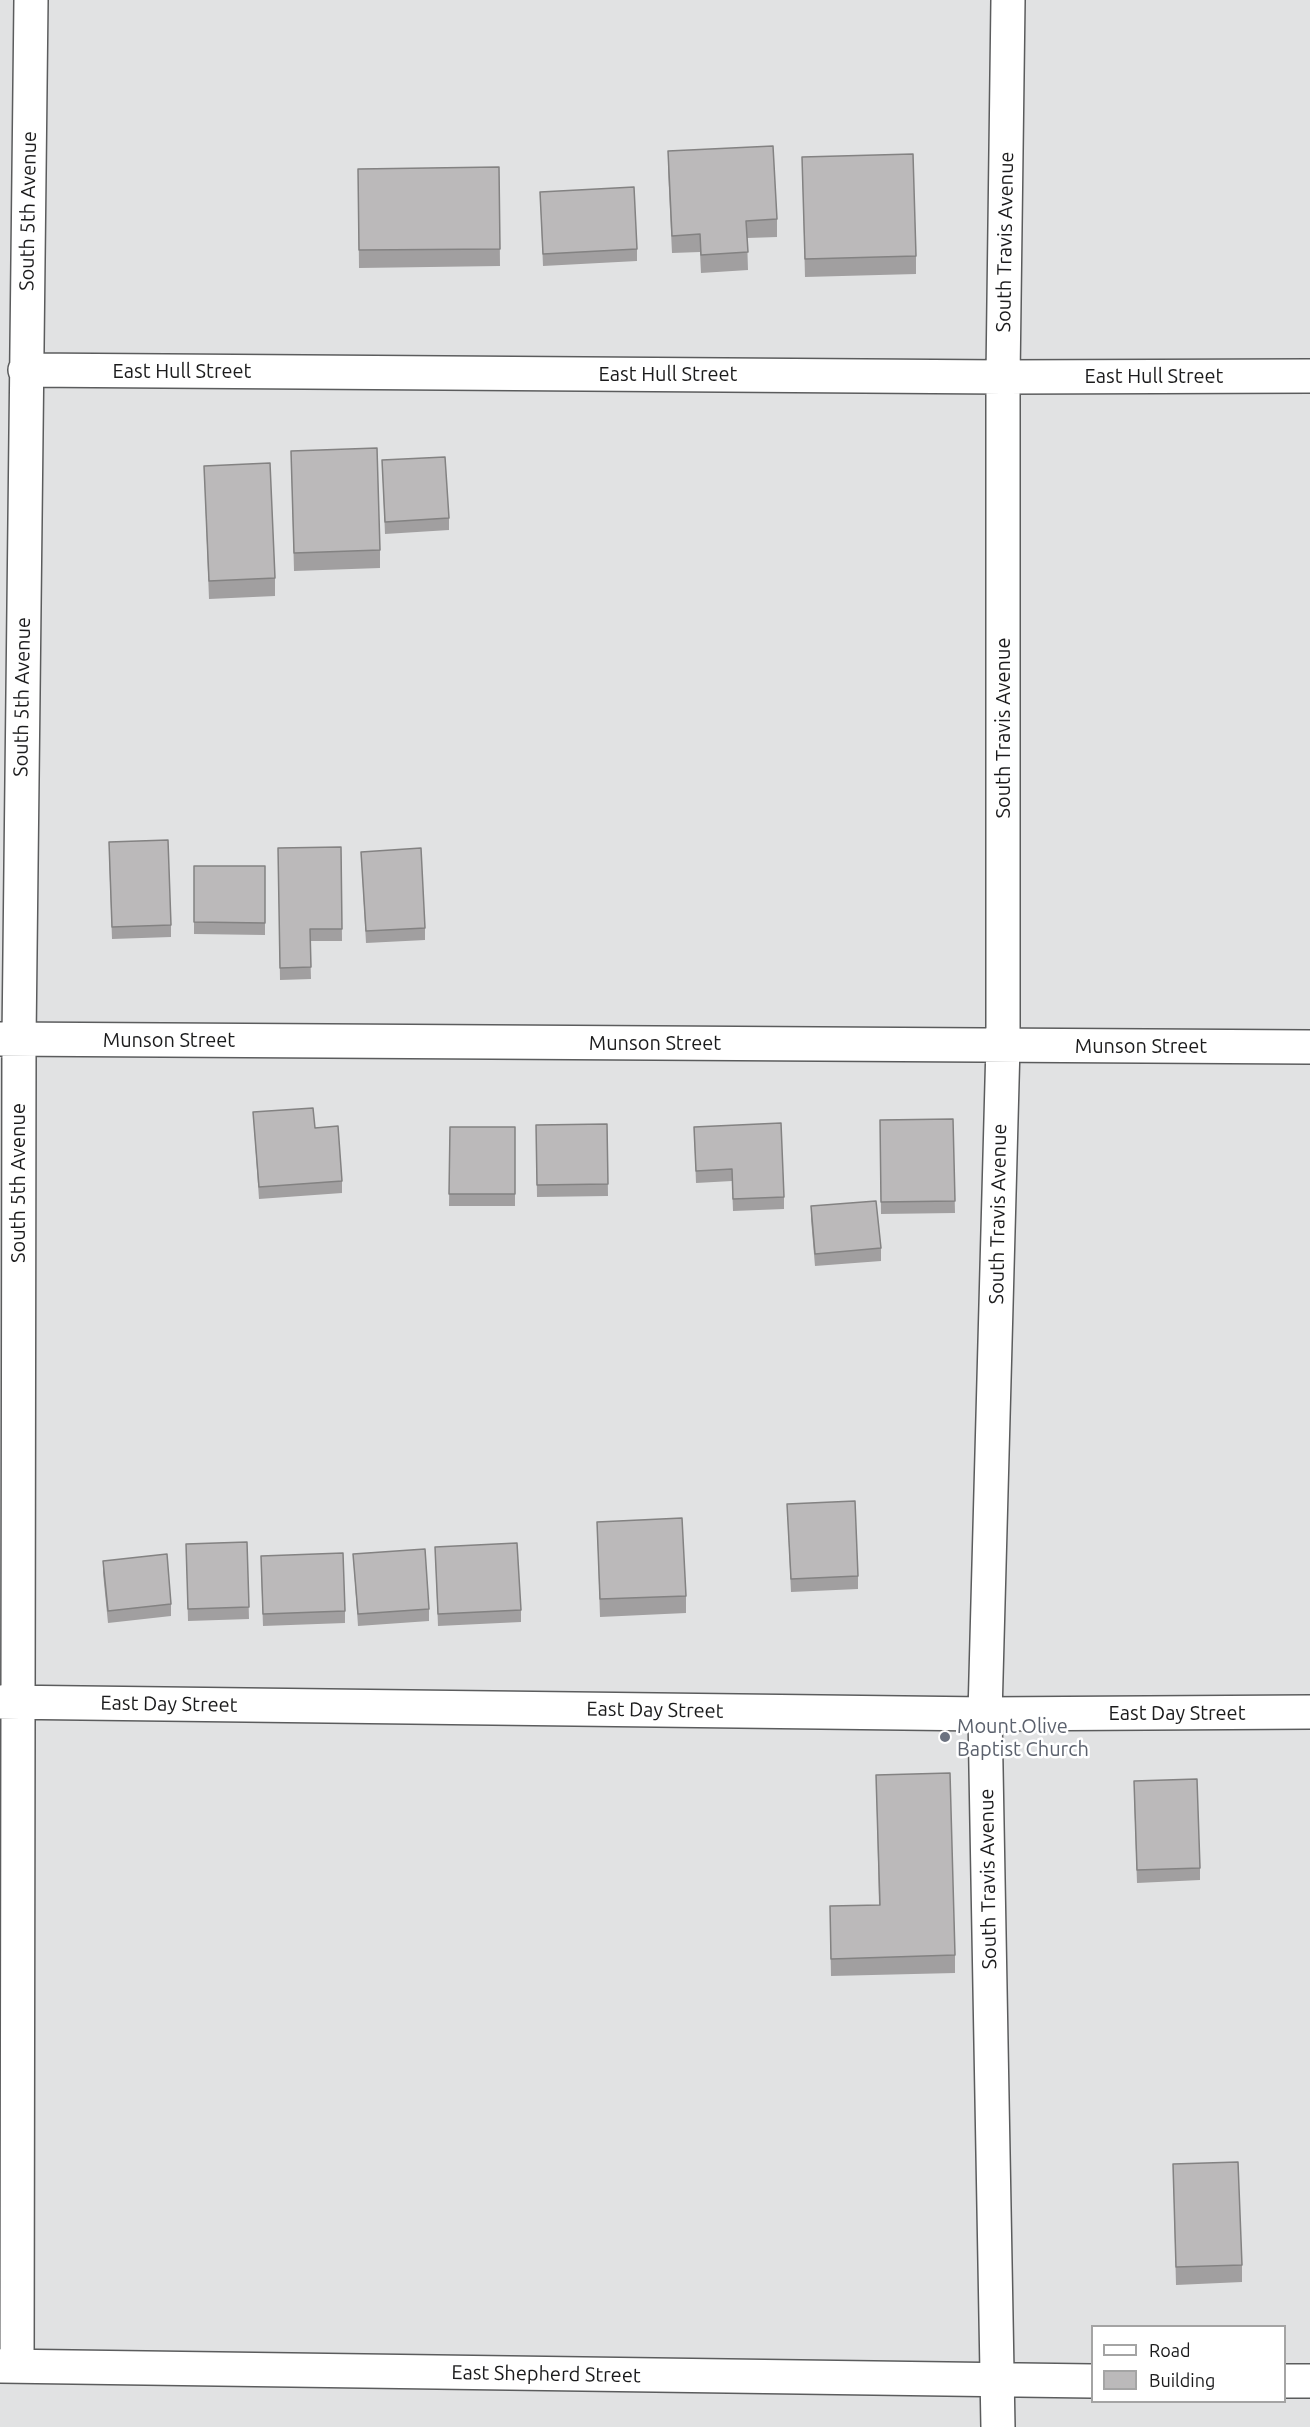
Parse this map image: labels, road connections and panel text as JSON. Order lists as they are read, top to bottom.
{
  "streets": {
    "street": [
      "South 5th Avenue",
      "South Travis Avenue",
      "East Hull Street",
      "Munson Street",
      "East Day Street",
      "East Shepherd Street"
    ]
  },
  "crossings": [
    ["South 5th Avenue", "East Hull Street"],
    ["South 5th Avenue", "Munson Street"],
    ["South 5th Avenue", "East Day Street"],
    ["South 5th Avenue", "East Shepherd Street"],
    ["South Travis Avenue", "East Hull Street"],
    ["South Travis Avenue", "Munson Street"],
    ["South Travis Avenue", "East Day Street"],
    ["South Travis Avenue", "East Shepherd Street"]
  ],
  "places": ["Mount Olive Baptist Church"],
  "legend": ["Road", "Building"]
}
